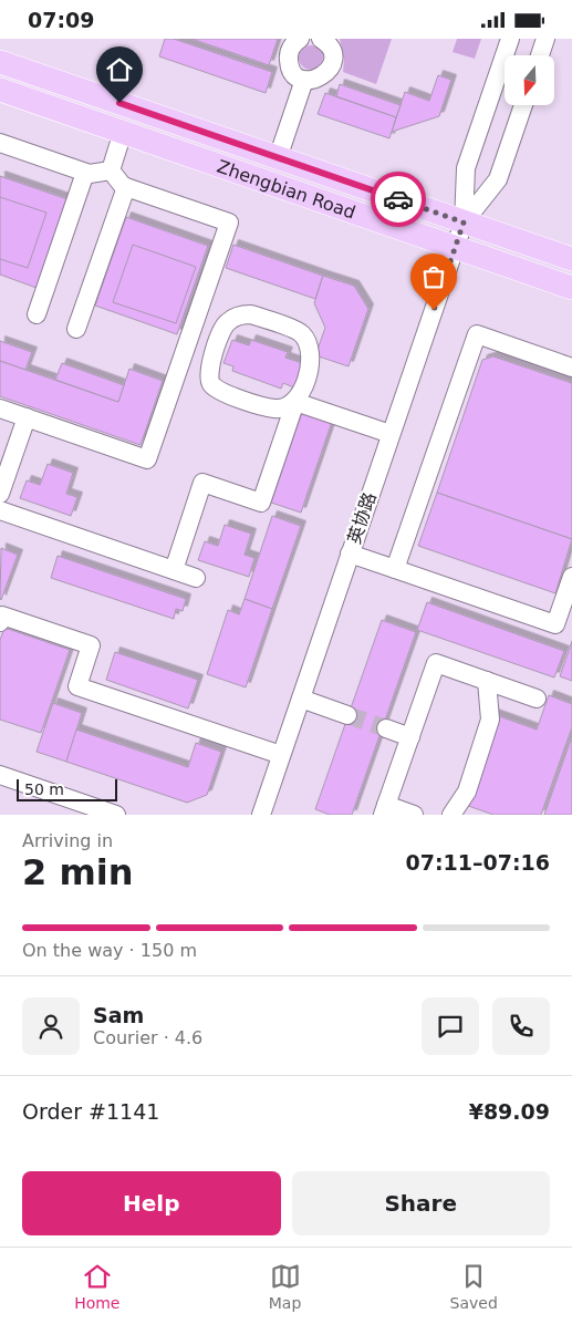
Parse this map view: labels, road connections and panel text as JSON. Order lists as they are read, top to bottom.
{
  "streets": {
    "main road": ["Zhengbian Road"],
    "street": ["英协路"]
  },
  "crossings": [
    ["Zhengbian Road", "英协路"]
  ],
  "scale_bar": "50 m",
  "north": "bottom",
  "page": {
    "status": "07:09",
    "scale": "50 m",
    "heading": ["2 min", "Arriving in", "07:11–07:16"],
    "panel": [
      "Sam",
      "Courier · 4.6",
      "Order #1141",
      "¥89.09"
    ],
    "bar": "On the way · 150 m",
    "buttons": ["Help", "Share"],
    "tabs": ["Home", "Map", "Saved"]
  }
}
